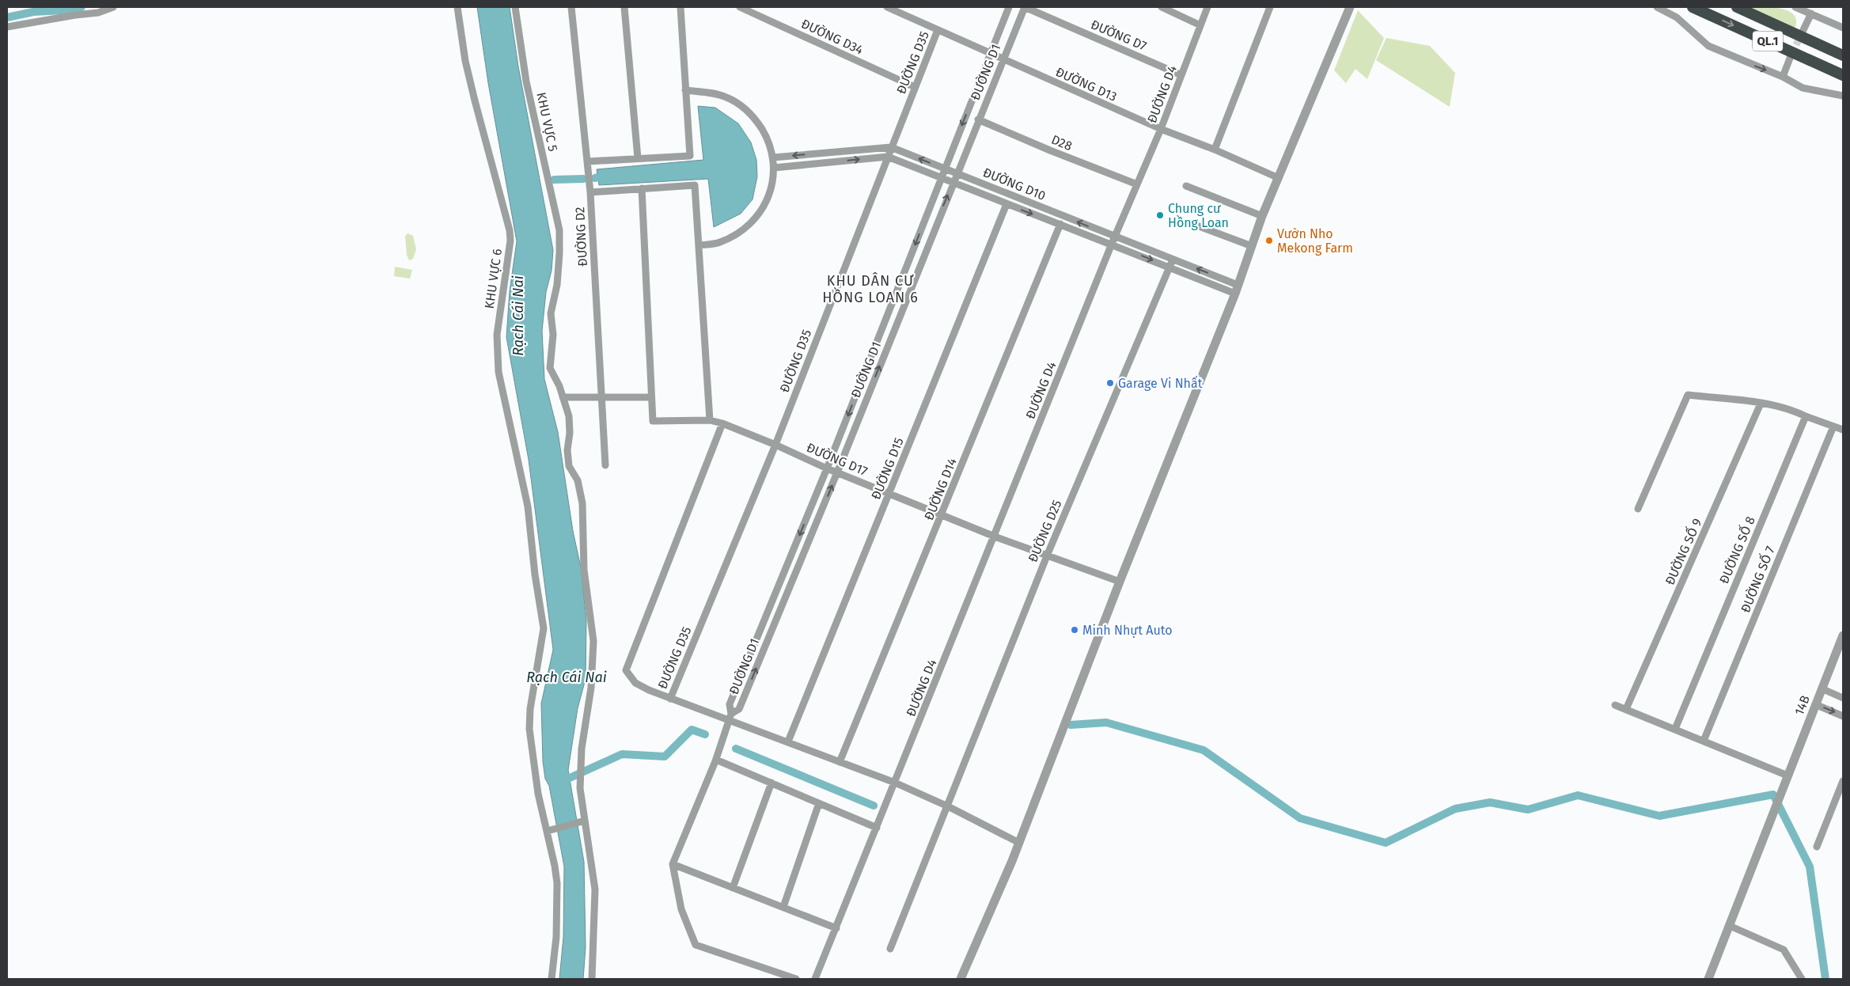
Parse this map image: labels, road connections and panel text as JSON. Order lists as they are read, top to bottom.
{
  "streets": {
    "highway": ["QL.1"],
    "street": [
      "ĐƯỜNG D7",
      "ĐƯỜNG D34",
      "ĐƯỜNG D35",
      "ĐƯỜNG D1",
      "ĐƯỜNG D13",
      "ĐƯỜNG D4",
      "KHU VỰC 5",
      "D28",
      "ĐƯỜNG D10",
      "ĐƯỜNG D2",
      "KHU VỰC 6",
      "ĐƯỜNG D17",
      "ĐƯỜNG D15",
      "ĐƯỜNG D14",
      "ĐƯỜNG D25",
      "ĐƯỜNG SỐ 8",
      "ĐƯỜNG SỐ 9",
      "ĐƯỜNG SỐ 7",
      "14B"
    ]
  },
  "crossings": [
    ["ĐƯỜNG D7", "ĐƯỜNG D1"],
    ["ĐƯỜNG D7", "ĐƯỜNG D4"],
    ["ĐƯỜNG D34", "ĐƯỜNG D35"],
    ["ĐƯỜNG D35", "ĐƯỜNG D13"],
    ["ĐƯỜNG D35", "ĐƯỜNG D10"],
    ["ĐƯỜNG D35", "ĐƯỜNG D17"],
    ["ĐƯỜNG D1", "ĐƯỜNG D13"],
    ["ĐƯỜNG D1", "D28"],
    ["ĐƯỜNG D1", "ĐƯỜNG D10"],
    ["ĐƯỜNG D1", "ĐƯỜNG D17"],
    ["ĐƯỜNG D13", "ĐƯỜNG D4"],
    ["ĐƯỜNG D4", "D28"],
    ["ĐƯỜNG D4", "ĐƯỜNG D10"],
    ["ĐƯỜNG D4", "ĐƯỜNG D17"],
    ["ĐƯỜNG D10", "ĐƯỜNG D15"],
    ["ĐƯỜNG D10", "ĐƯỜNG D14"],
    ["ĐƯỜNG D10", "ĐƯỜNG D25"],
    ["ĐƯỜNG D17", "ĐƯỜNG D15"],
    ["ĐƯỜNG D17", "ĐƯỜNG D14"],
    ["ĐƯỜNG D17", "ĐƯỜNG D25"]
  ],
  "districts": ["KHU DÂN CƯ HỒNG LOAN 6"],
  "water": ["Rạch Cái Nai"],
  "places": [
    "Chung cư Hồng Loan",
    "Vườn Nho Mekong Farm",
    "Garage Vi Nhất",
    "Minh Nhựt Auto"
  ]
}
